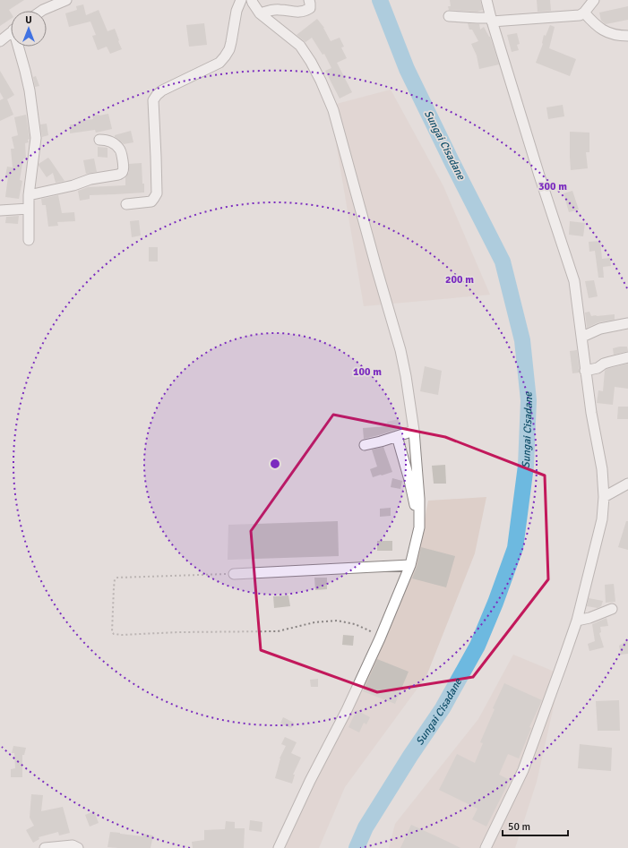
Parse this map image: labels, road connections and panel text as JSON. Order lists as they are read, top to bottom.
{
  "water": ["Sungai Cisadane"],
  "scale_bar": "50 m",
  "north": "top",
  "rings": ["300 m", "200 m", "100 m"]
}
